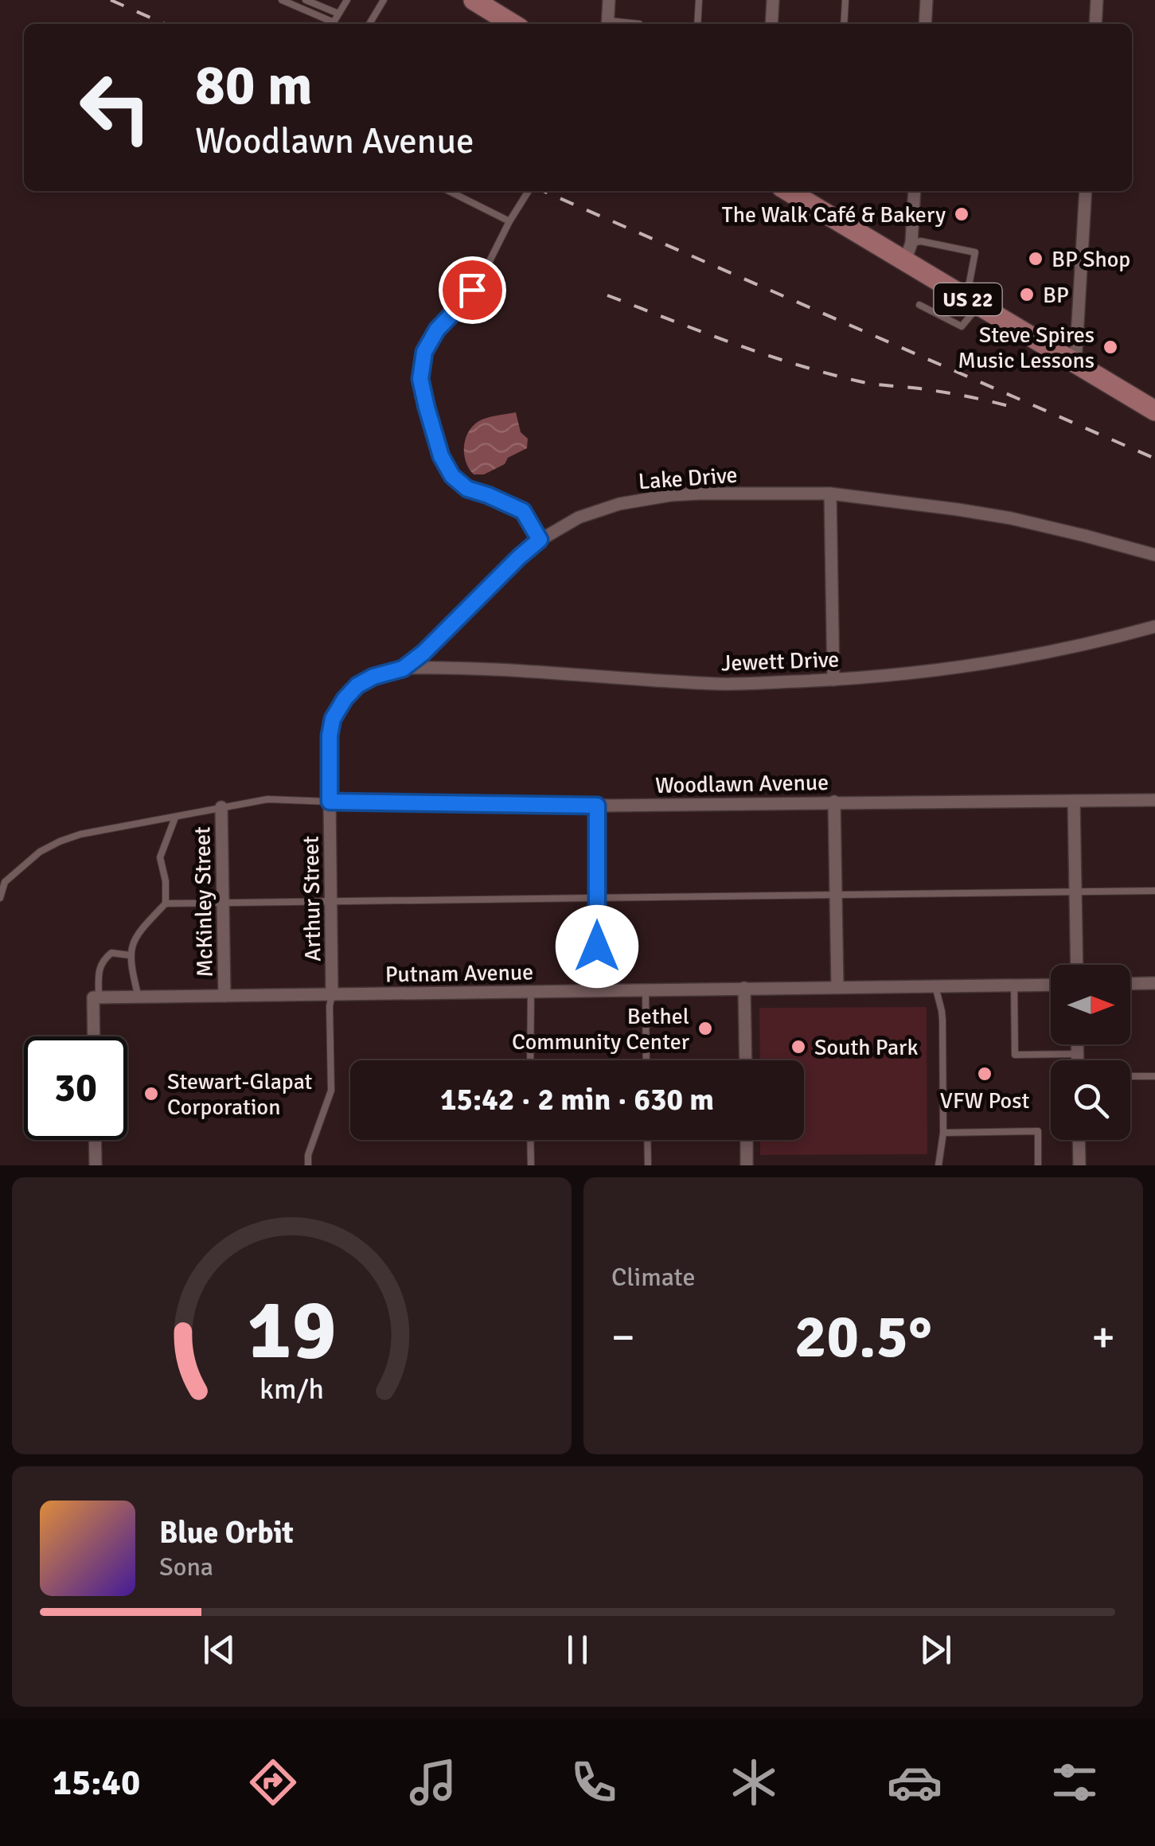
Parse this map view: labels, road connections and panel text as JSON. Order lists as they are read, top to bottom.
{
  "streets": {
    "main road": ["US 22"],
    "street": [
      "Lake Drive",
      "Jewett Drive",
      "Woodlawn Avenue",
      "Arthur Street",
      "McKinley Street",
      "Putnam Avenue"
    ]
  },
  "crossings": [
    ["Lake Drive", "Jewett Drive"],
    ["Lake Drive", "Woodlawn Avenue"],
    ["Lake Drive", "Arthur Street"],
    ["Woodlawn Avenue", "Arthur Street"],
    ["Arthur Street", "Putnam Avenue"],
    ["McKinley Street", "Putnam Avenue"]
  ],
  "places": [
    "The Walk Café & Bakery",
    "BP Shop",
    "BP",
    "Steve Spires Music Lessons",
    "Bethel Community Center",
    "South Park",
    "VFW Post",
    "Stewart-Glapat Corporation"
  ],
  "north": "right",
  "page": {
    "turn": ["80 m", "Woodlawn Avenue"],
    "limit": "30",
    "trip": "15:42 · 2 min · 630 m",
    "tile": "Climate",
    "heat": ["−", "20.5°", "+"],
    "song": ["Blue Orbit", "Sona"],
    "tabs": "15:40",
    "gauge": ["19", "km/h"]
  }
}
